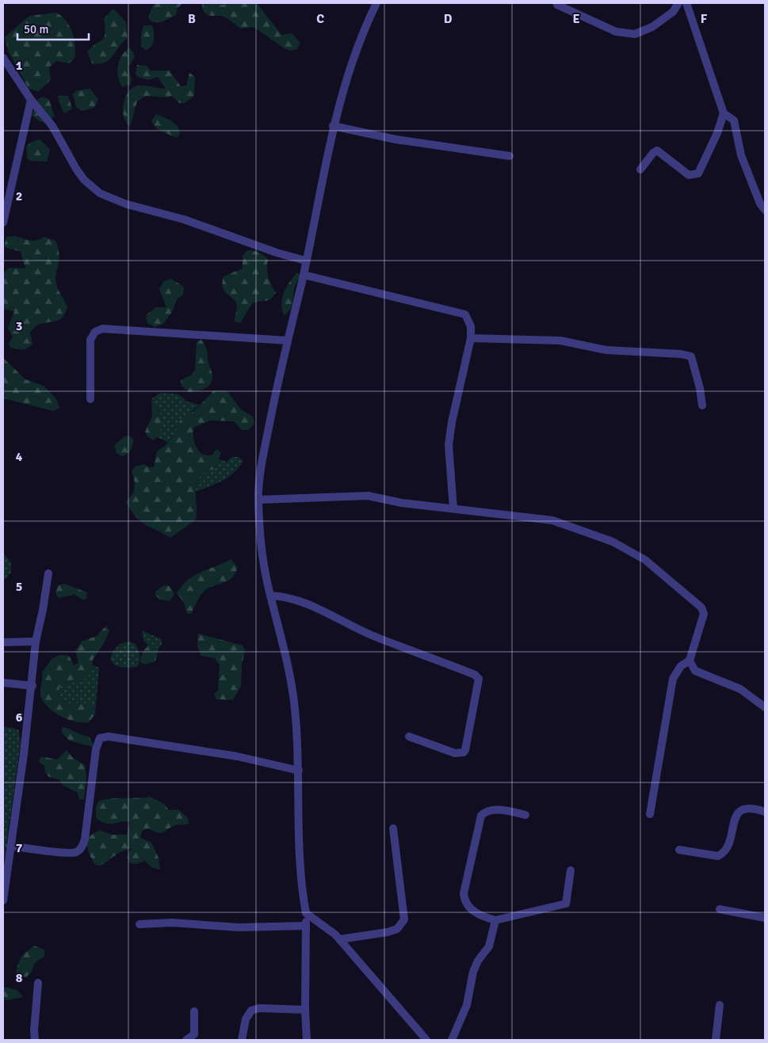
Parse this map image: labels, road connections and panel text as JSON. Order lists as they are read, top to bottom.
{
  "scale_bar": "50 m",
  "grid": {
    "columns": [
      "B",
      "C",
      "D",
      "E",
      "F"
    ],
    "rows": [
      "1",
      "2",
      "3",
      "4",
      "5",
      "6",
      "7",
      "8"
    ]
  }
}
